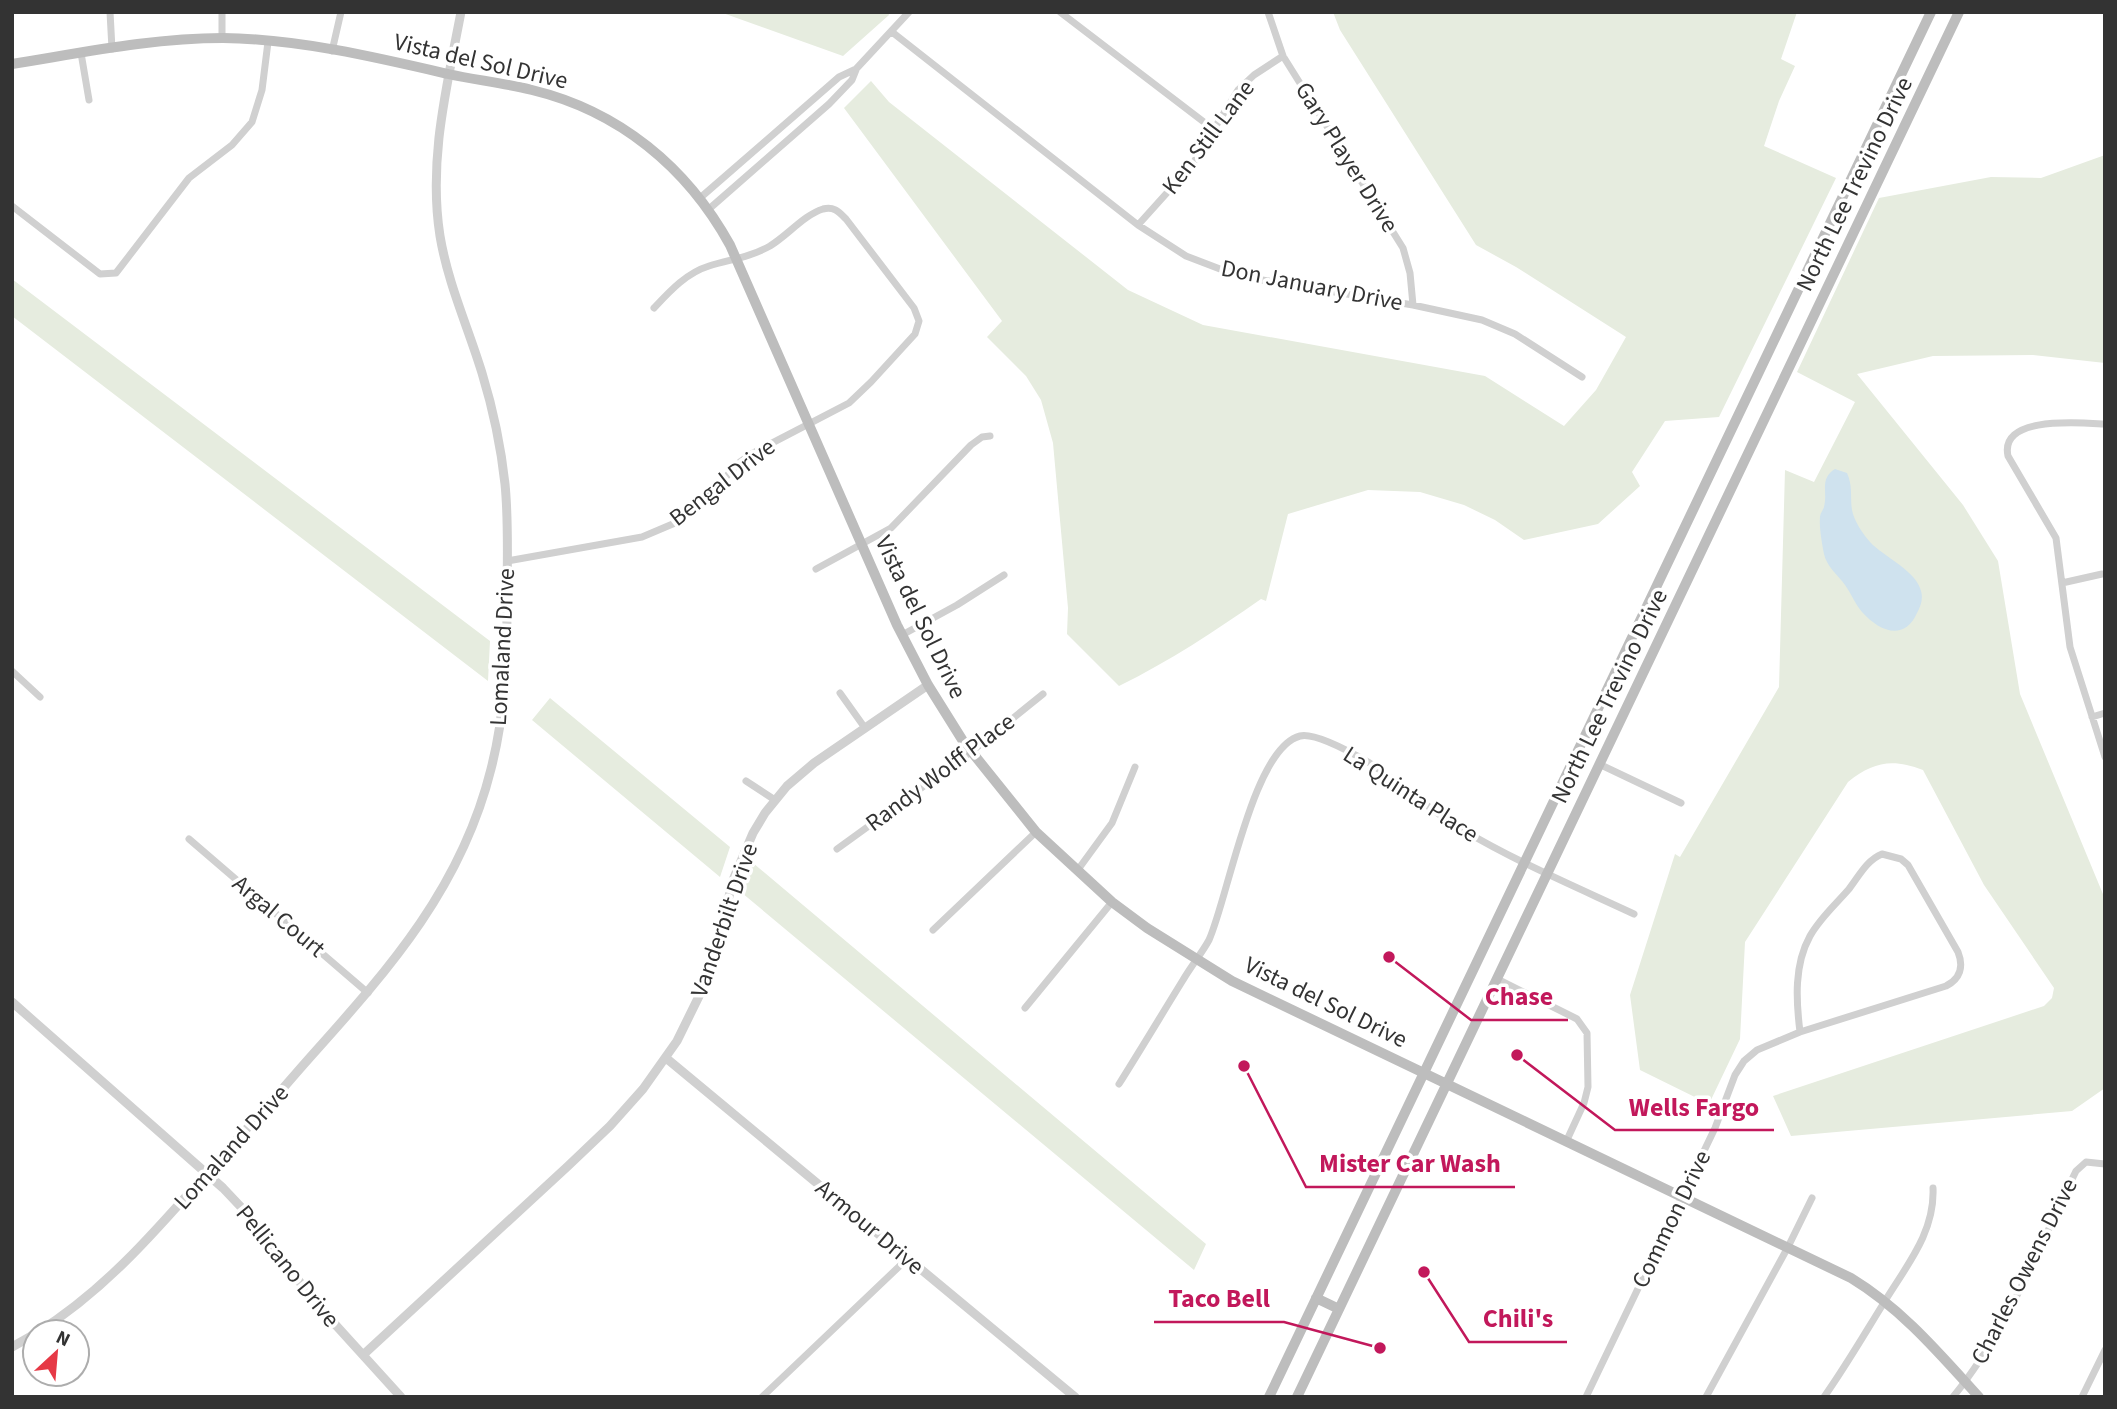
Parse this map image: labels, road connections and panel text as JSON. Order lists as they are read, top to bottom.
{
  "streets": {
    "main road": ["Vista del Sol Drive", "North Lee Trevino Drive"],
    "street": [
      "Ken Still Lane",
      "Gary Player Drive",
      "Don January Drive",
      "Bengal Drive",
      "Lomaland Drive",
      "Randy Wolff Place",
      "La Quinta Place",
      "Argal Court",
      "Vanderbilt Drive",
      "Common Drive",
      "Armour Drive",
      "Pellicano Drive",
      "Charles Owens Drive"
    ]
  },
  "crossings": [
    ["Vista del Sol Drive", "North Lee Trevino Drive"],
    ["Vista del Sol Drive", "Bengal Drive"],
    ["Vista del Sol Drive", "Lomaland Drive"],
    ["Vista del Sol Drive", "Randy Wolff Place"],
    ["Vista del Sol Drive", "La Quinta Place"],
    ["Vista del Sol Drive", "Vanderbilt Drive"],
    ["Vista del Sol Drive", "Common Drive"],
    ["Vista del Sol Drive", "Charles Owens Drive"],
    ["Ken Still Lane", "Gary Player Drive"],
    ["Ken Still Lane", "Don January Drive"],
    ["Gary Player Drive", "Don January Drive"],
    ["North Lee Trevino Drive", "La Quinta Place"],
    ["Bengal Drive", "Lomaland Drive"],
    ["Lomaland Drive", "Argal Court"],
    ["Lomaland Drive", "Pellicano Drive"],
    ["Vanderbilt Drive", "Armour Drive"],
    ["Vanderbilt Drive", "Pellicano Drive"]
  ],
  "places": [
    "Chase",
    "Wells Fargo",
    "Mister Car Wash",
    "Chili's",
    "Taco Bell"
  ],
  "north": "top right"
}
